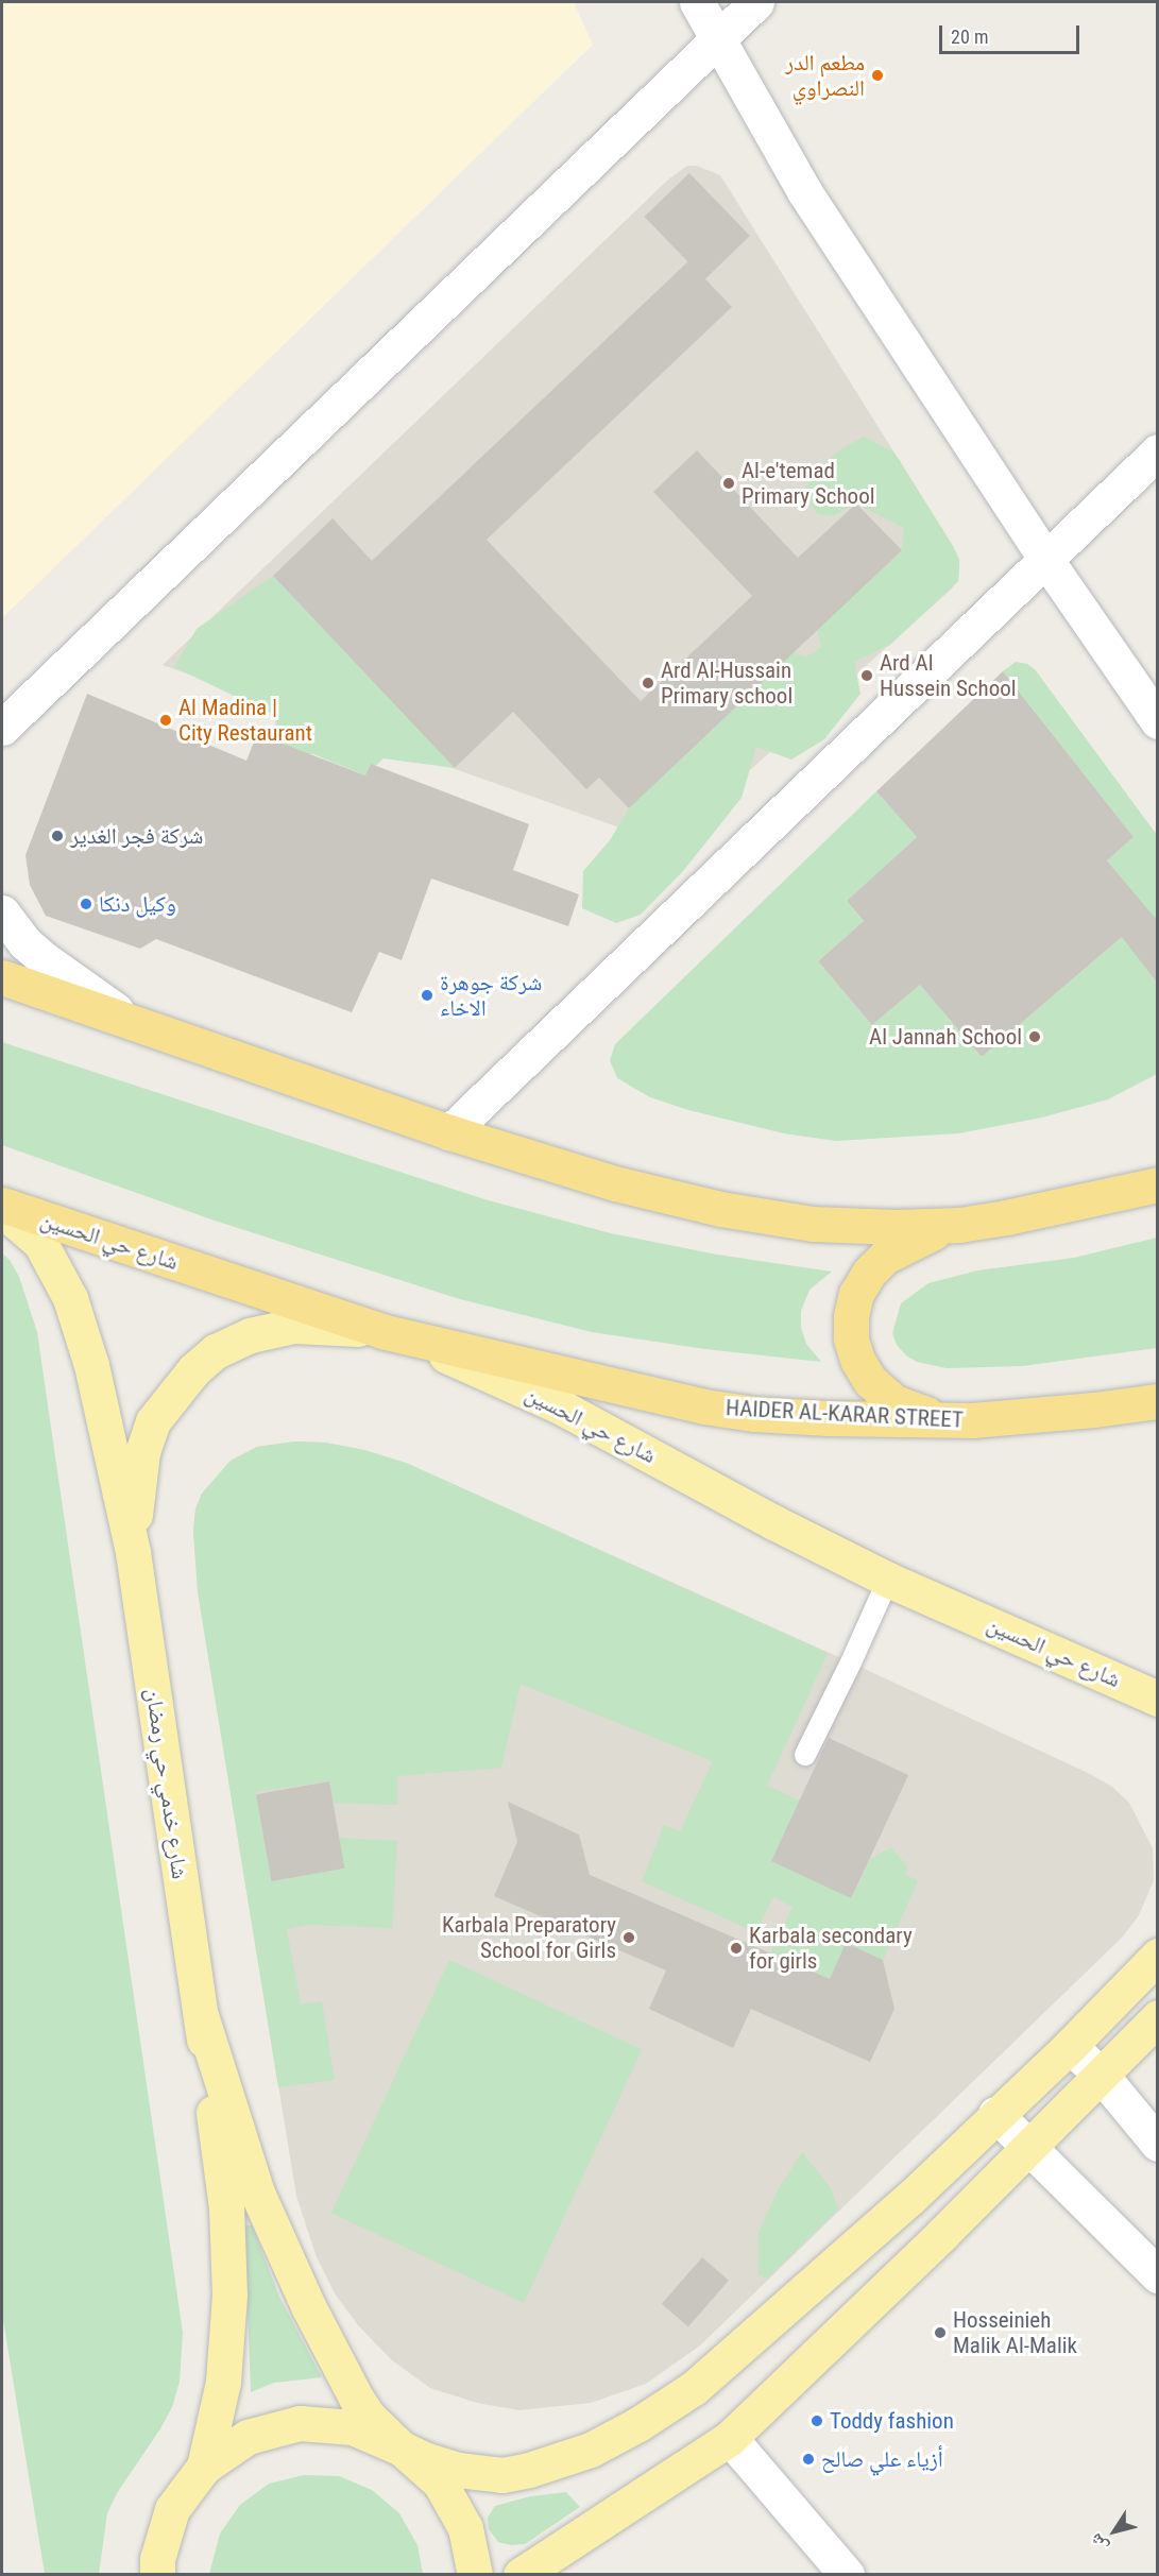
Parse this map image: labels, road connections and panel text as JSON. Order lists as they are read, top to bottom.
{
  "streets": {
    "highway": ["شارع حي الحسين", "HAIDER AL-KARAR STREET"],
    "main road": ["شارع خدمي حي رمضان"]
  },
  "crossings": [
    ["شارع حي الحسين", "HAIDER AL-KARAR STREET"]
  ],
  "places": [
    "مطعم الدر النصراوي",
    "Al-e'temad Primary School",
    "Ard Al Hussein School",
    "Ard Al-Hussain Primary school",
    "Al Madina | City Restaurant",
    "شركة فجر الغدير",
    "وكيل دنكا",
    "شركة جوهرة الاخاء",
    "Al Jannah School",
    "Karbala Preparatory School for Girls",
    "Karbala secondary for girls",
    "Hosseinieh Malik Al-Malik",
    "Toddy fashion",
    "أزياء علي صالح"
  ],
  "scale_bar": "20 m",
  "north": "bottom left"
}
